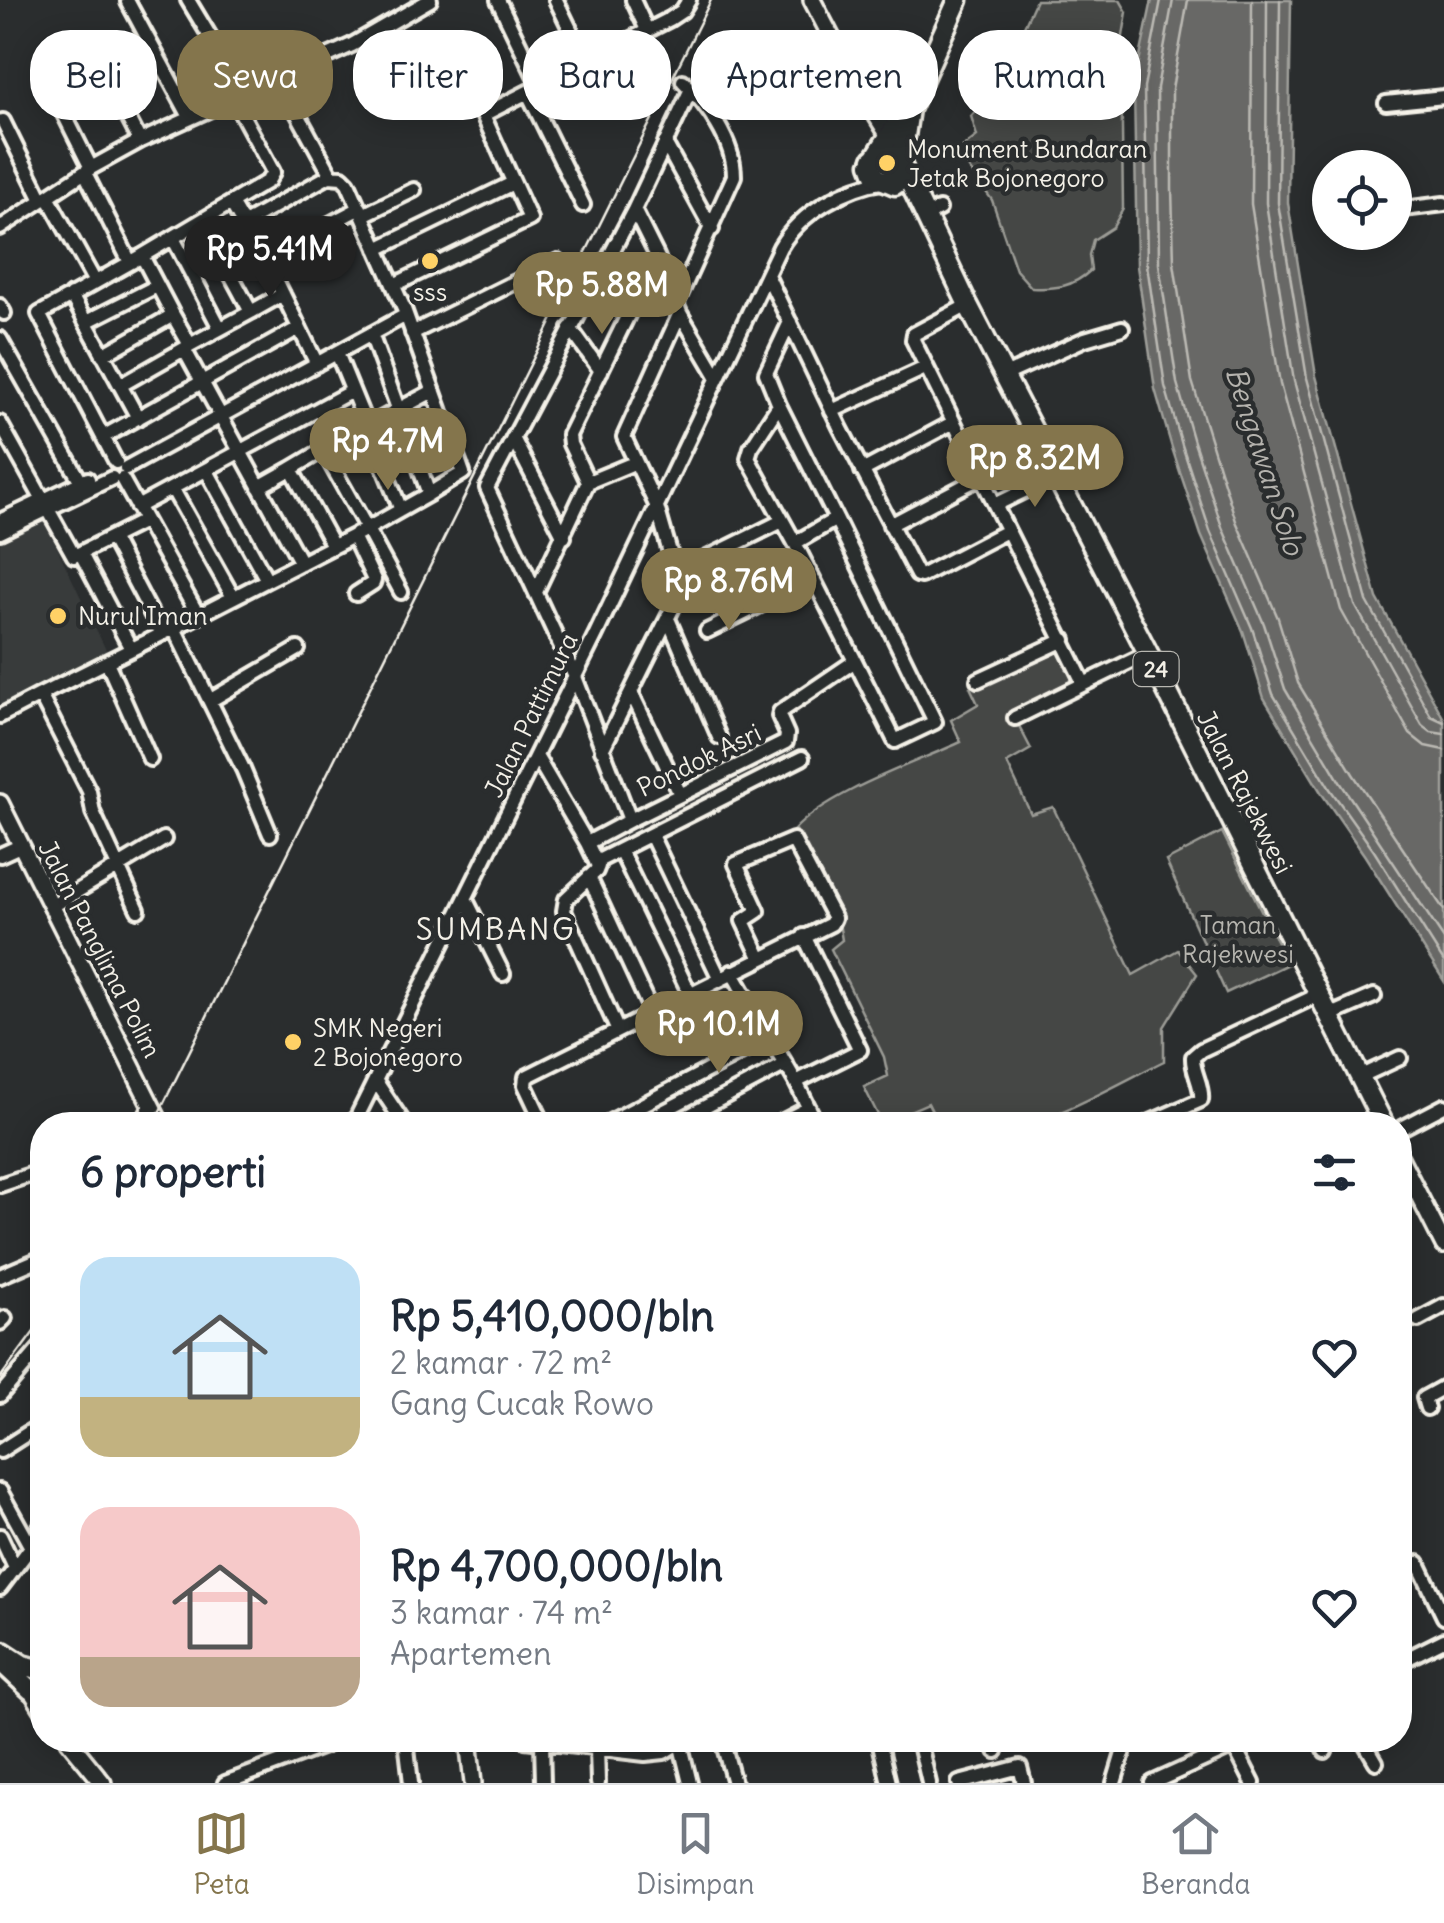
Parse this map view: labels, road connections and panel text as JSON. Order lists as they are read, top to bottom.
{
  "streets": {
    "highway": ["24", "Jalan Rajekwesi"],
    "main road": ["Jalan Panglima Polim"],
    "street": ["Jalan Pattimura", "Pondok Asri"]
  },
  "crossings": [
    ["24", "Jalan Rajekwesi"]
  ],
  "districts": ["SUMBANG"],
  "water": ["Bengawan Solo"],
  "parks": ["Taman Rajekwesi"],
  "places": [
    "Monument Bundaran Jetak Bojonegoro",
    "sss",
    "Nurul Iman",
    "SMK Negeri 2 Bojonegoro"
  ],
  "page": {
    "chip": [
      "Beli",
      "Sewa",
      "Filter",
      "Baru",
      "Apartemen",
      "Rumah"
    ],
    "price": [
      "Rp 5.41M",
      "Rp 5.88M",
      "Rp 4.7M",
      "Rp 8.32M",
      "Rp 8.76M",
      "Rp 10.1M"
    ],
    "heading": "6 properti",
    "list": [
      {
        "name": "Rp 5,410,000/bln",
        "note": "2 kamar · 72 m² · Gang Cucak Rowo"
      },
      {
        "name": "Rp 4,700,000/bln",
        "note": "3 kamar · 74 m² · Apartemen"
      }
    ],
    "tabs": ["Peta", "Disimpan", "Beranda"]
  }
}
